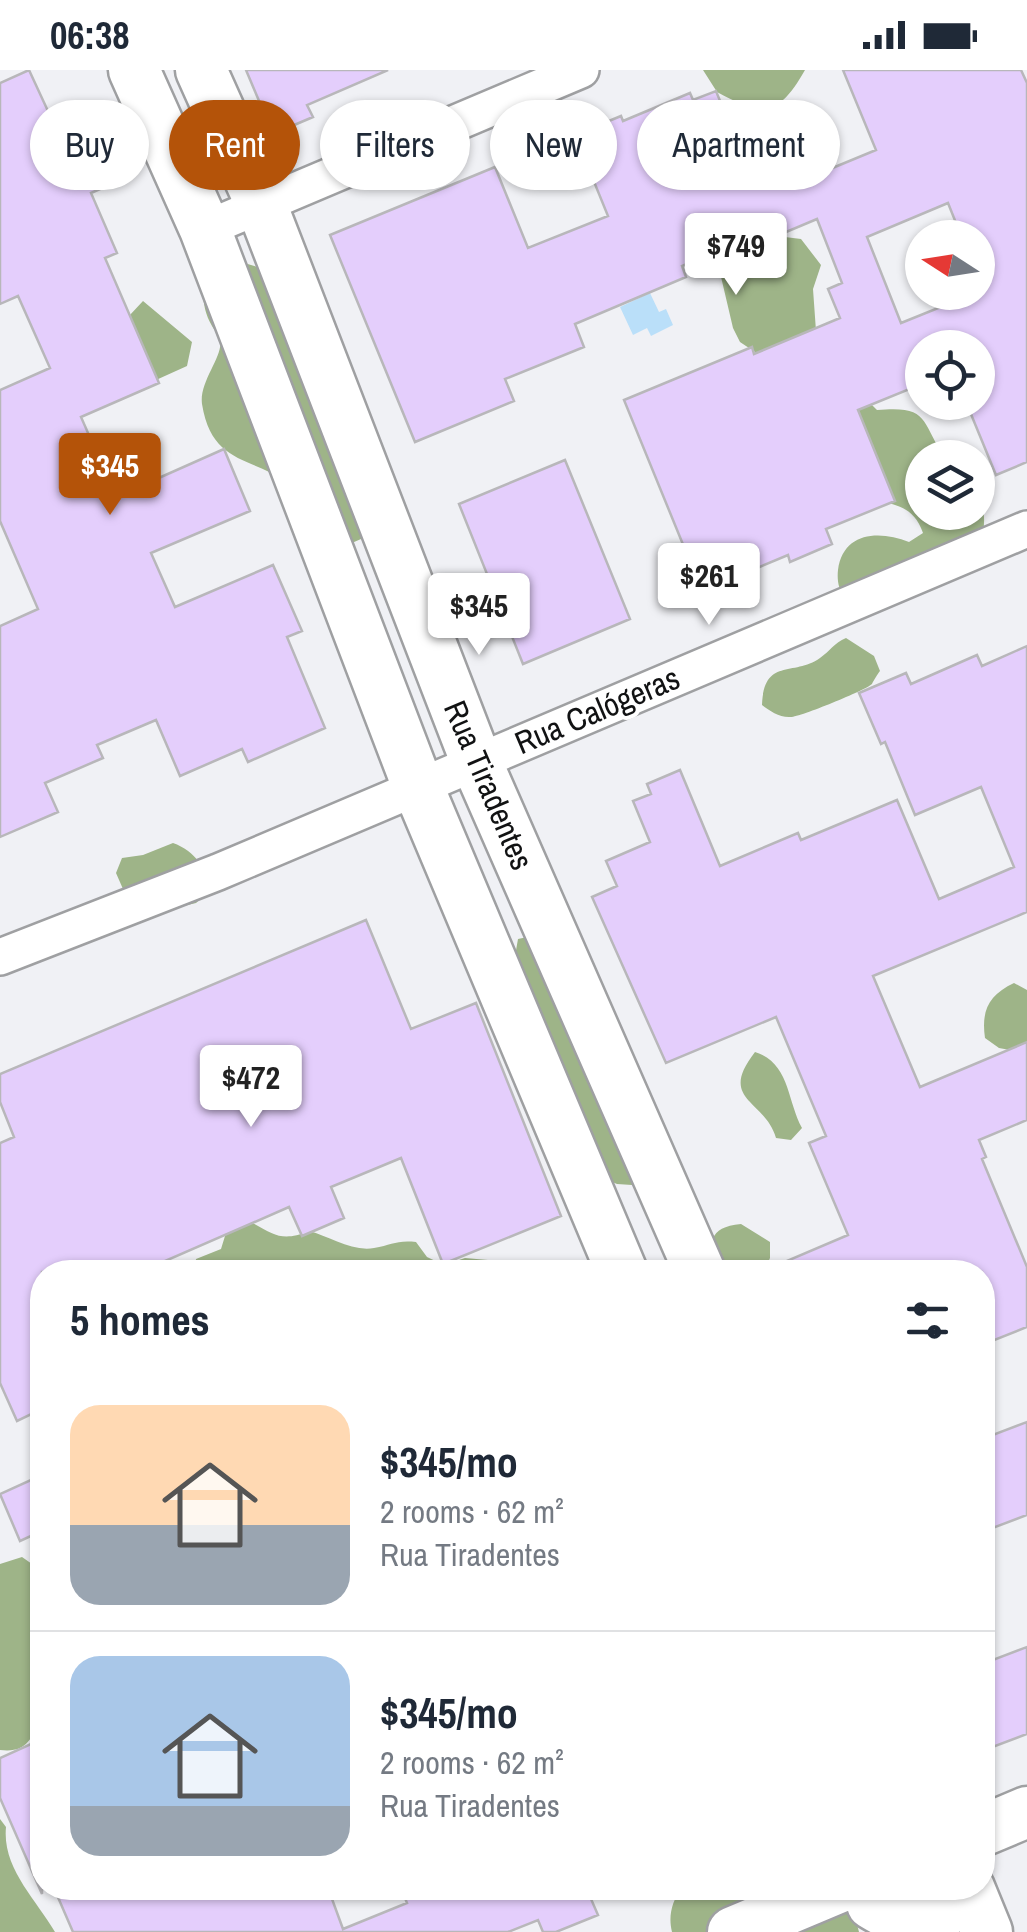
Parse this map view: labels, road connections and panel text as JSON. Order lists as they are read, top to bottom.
{
  "streets": {
    "main road": ["Rua Tiradentes"],
    "street": ["Rua Calógeras"]
  },
  "crossings": [
    ["Rua Calógeras", "Rua Tiradentes"]
  ],
  "north": "left",
  "page": {
    "status": "06:38",
    "chip": [
      "Buy",
      "Rent",
      "Filters",
      "New",
      "Apartment"
    ],
    "price": [
      "$749",
      "$345",
      "$261",
      "$345",
      "$472"
    ],
    "heading": "5 homes",
    "list": [
      {
        "name": "$345/mo",
        "note": "2 rooms · 62 m² · Rua Tiradentes"
      },
      {
        "name": "$345/mo",
        "note": "2 rooms · 62 m² · Rua Tiradentes"
      }
    ]
  }
}
